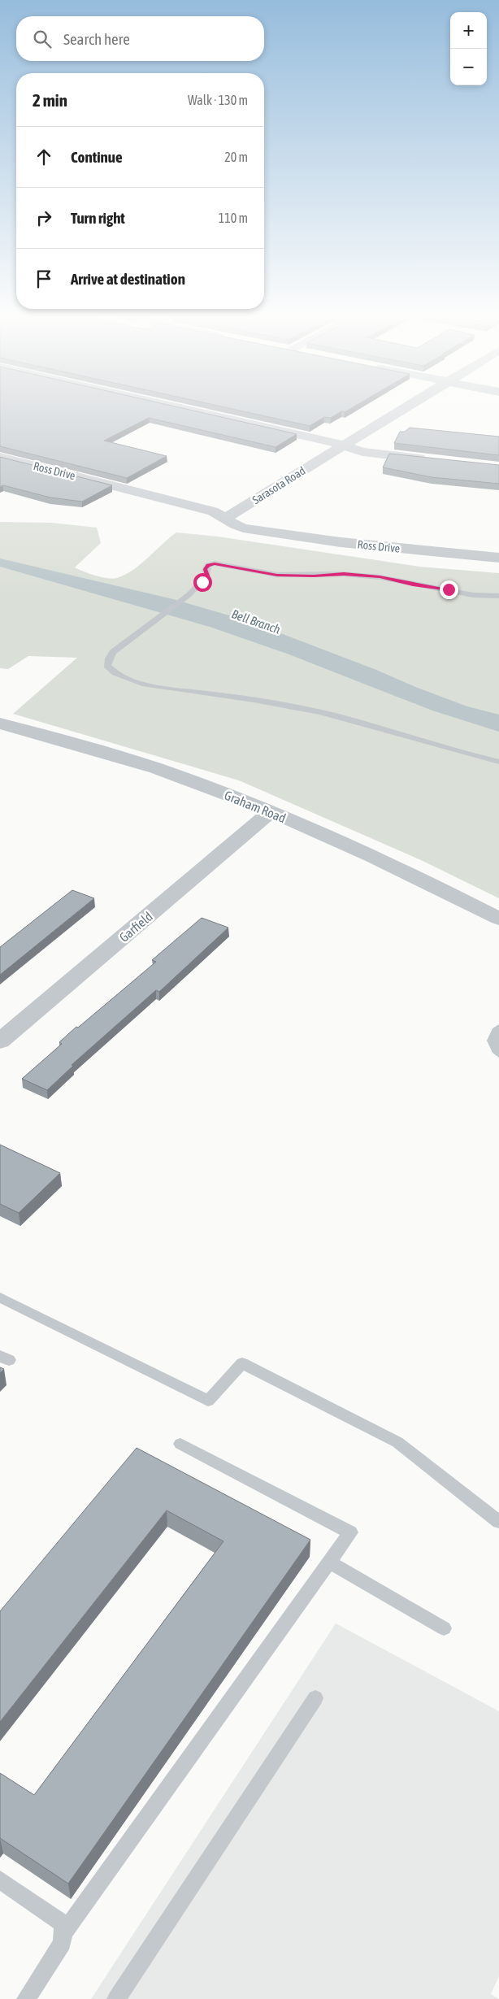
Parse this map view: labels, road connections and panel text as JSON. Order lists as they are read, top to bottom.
{
  "streets": {
    "street": [
      "Ross Drive",
      "Sarasota Road",
      "Graham Road",
      "Garfield"
    ]
  },
  "crossings": [
    ["Ross Drive", "Sarasota Road"],
    ["Graham Road", "Garfield"]
  ],
  "water": ["Bell Branch"],
  "page": {
    "map_buttons": ["+", "−"],
    "search": "Search here",
    "heading": ["2 min", "Walk · 130 m"],
    "list": [
      ["Continue", "20 m"],
      ["Turn right", "110 m"],
      "Arrive at destination"
    ]
  }
}
